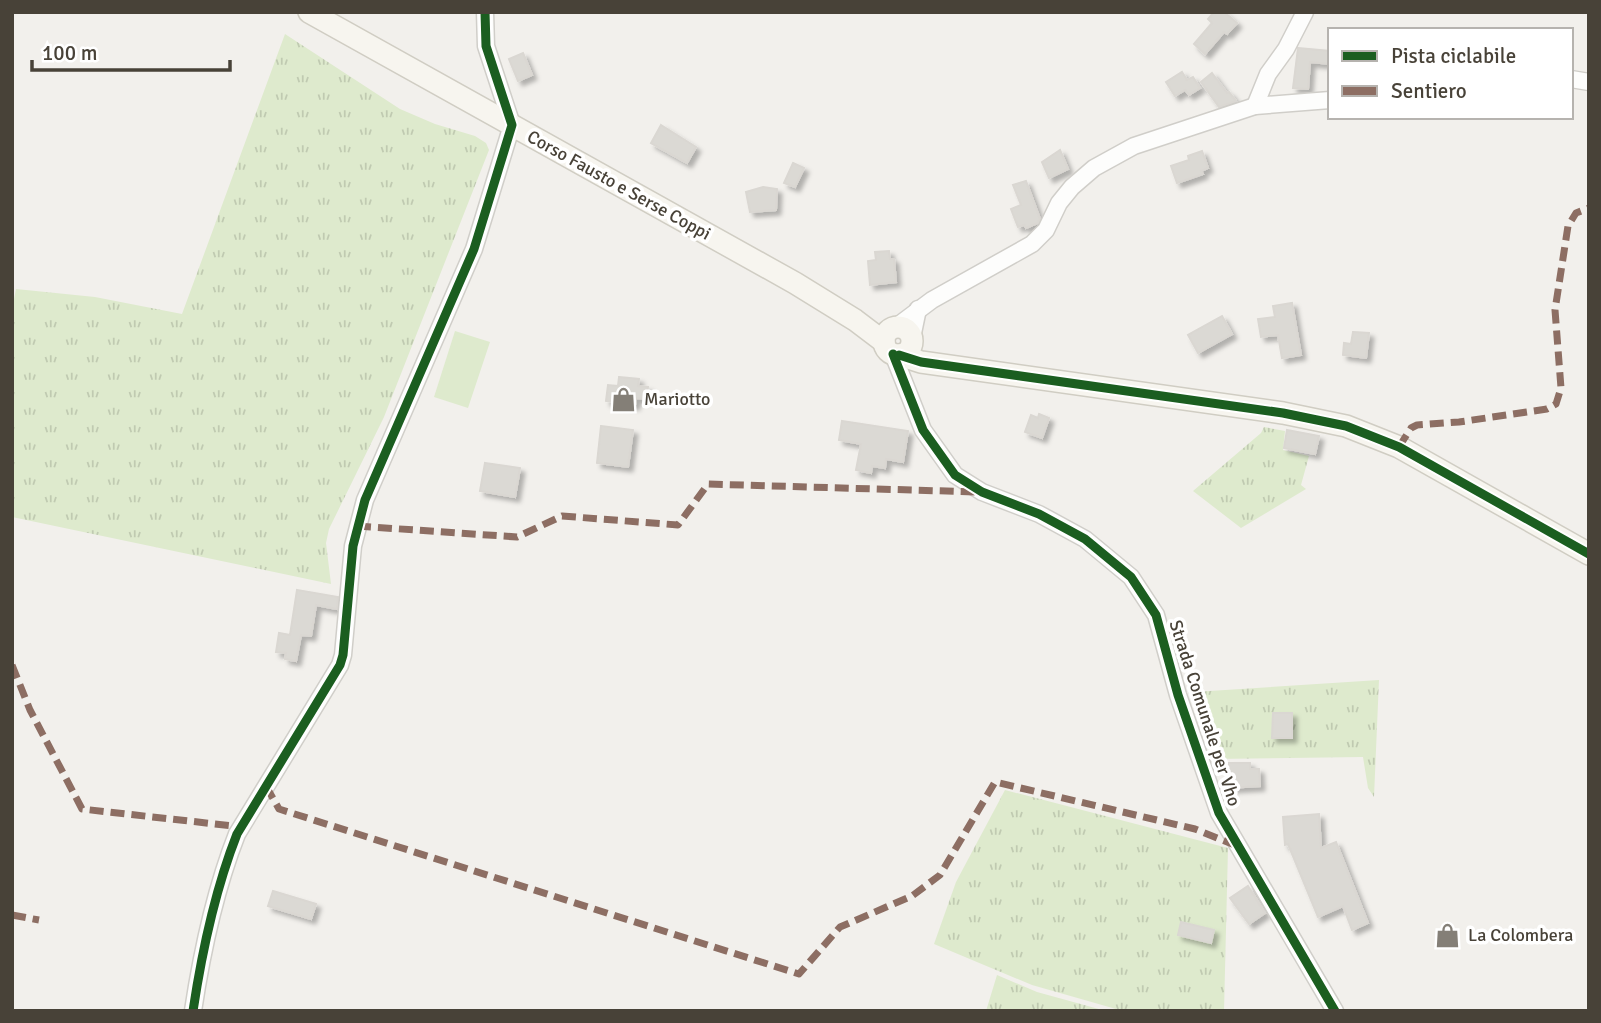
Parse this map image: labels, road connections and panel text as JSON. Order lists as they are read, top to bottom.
{
  "streets": {
    "street": ["Corso Fausto e Serse Coppi", "Strada Comunale per Vho"]
  },
  "crossings": [
    ["Corso Fausto e Serse Coppi", "Strada Comunale per Vho"]
  ],
  "places": {
    "shop": ["Mariotto", "La Colombera"]
  },
  "legend": ["Pista ciclabile", "Sentiero"],
  "scale_bar": "100 m"
}
